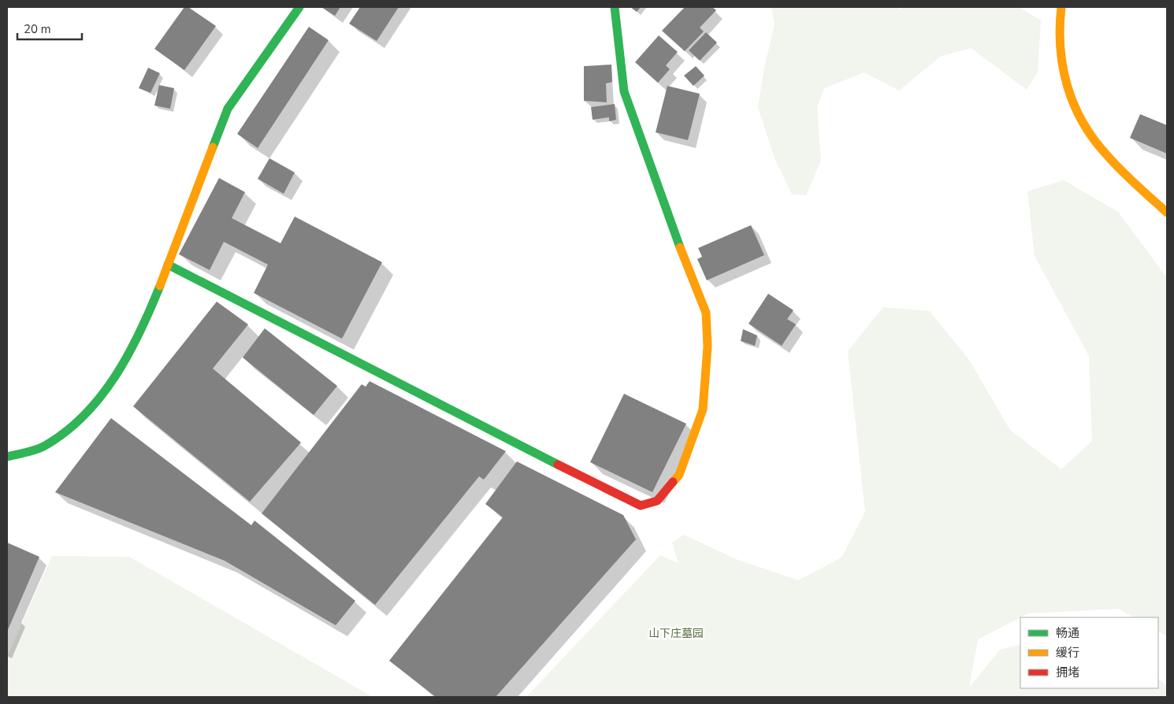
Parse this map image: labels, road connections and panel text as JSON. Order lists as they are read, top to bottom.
{
  "parks": ["山下庄墓园"],
  "legend": ["畅通", "缓行", "拥堵"],
  "scale_bar": "20 m"
}
